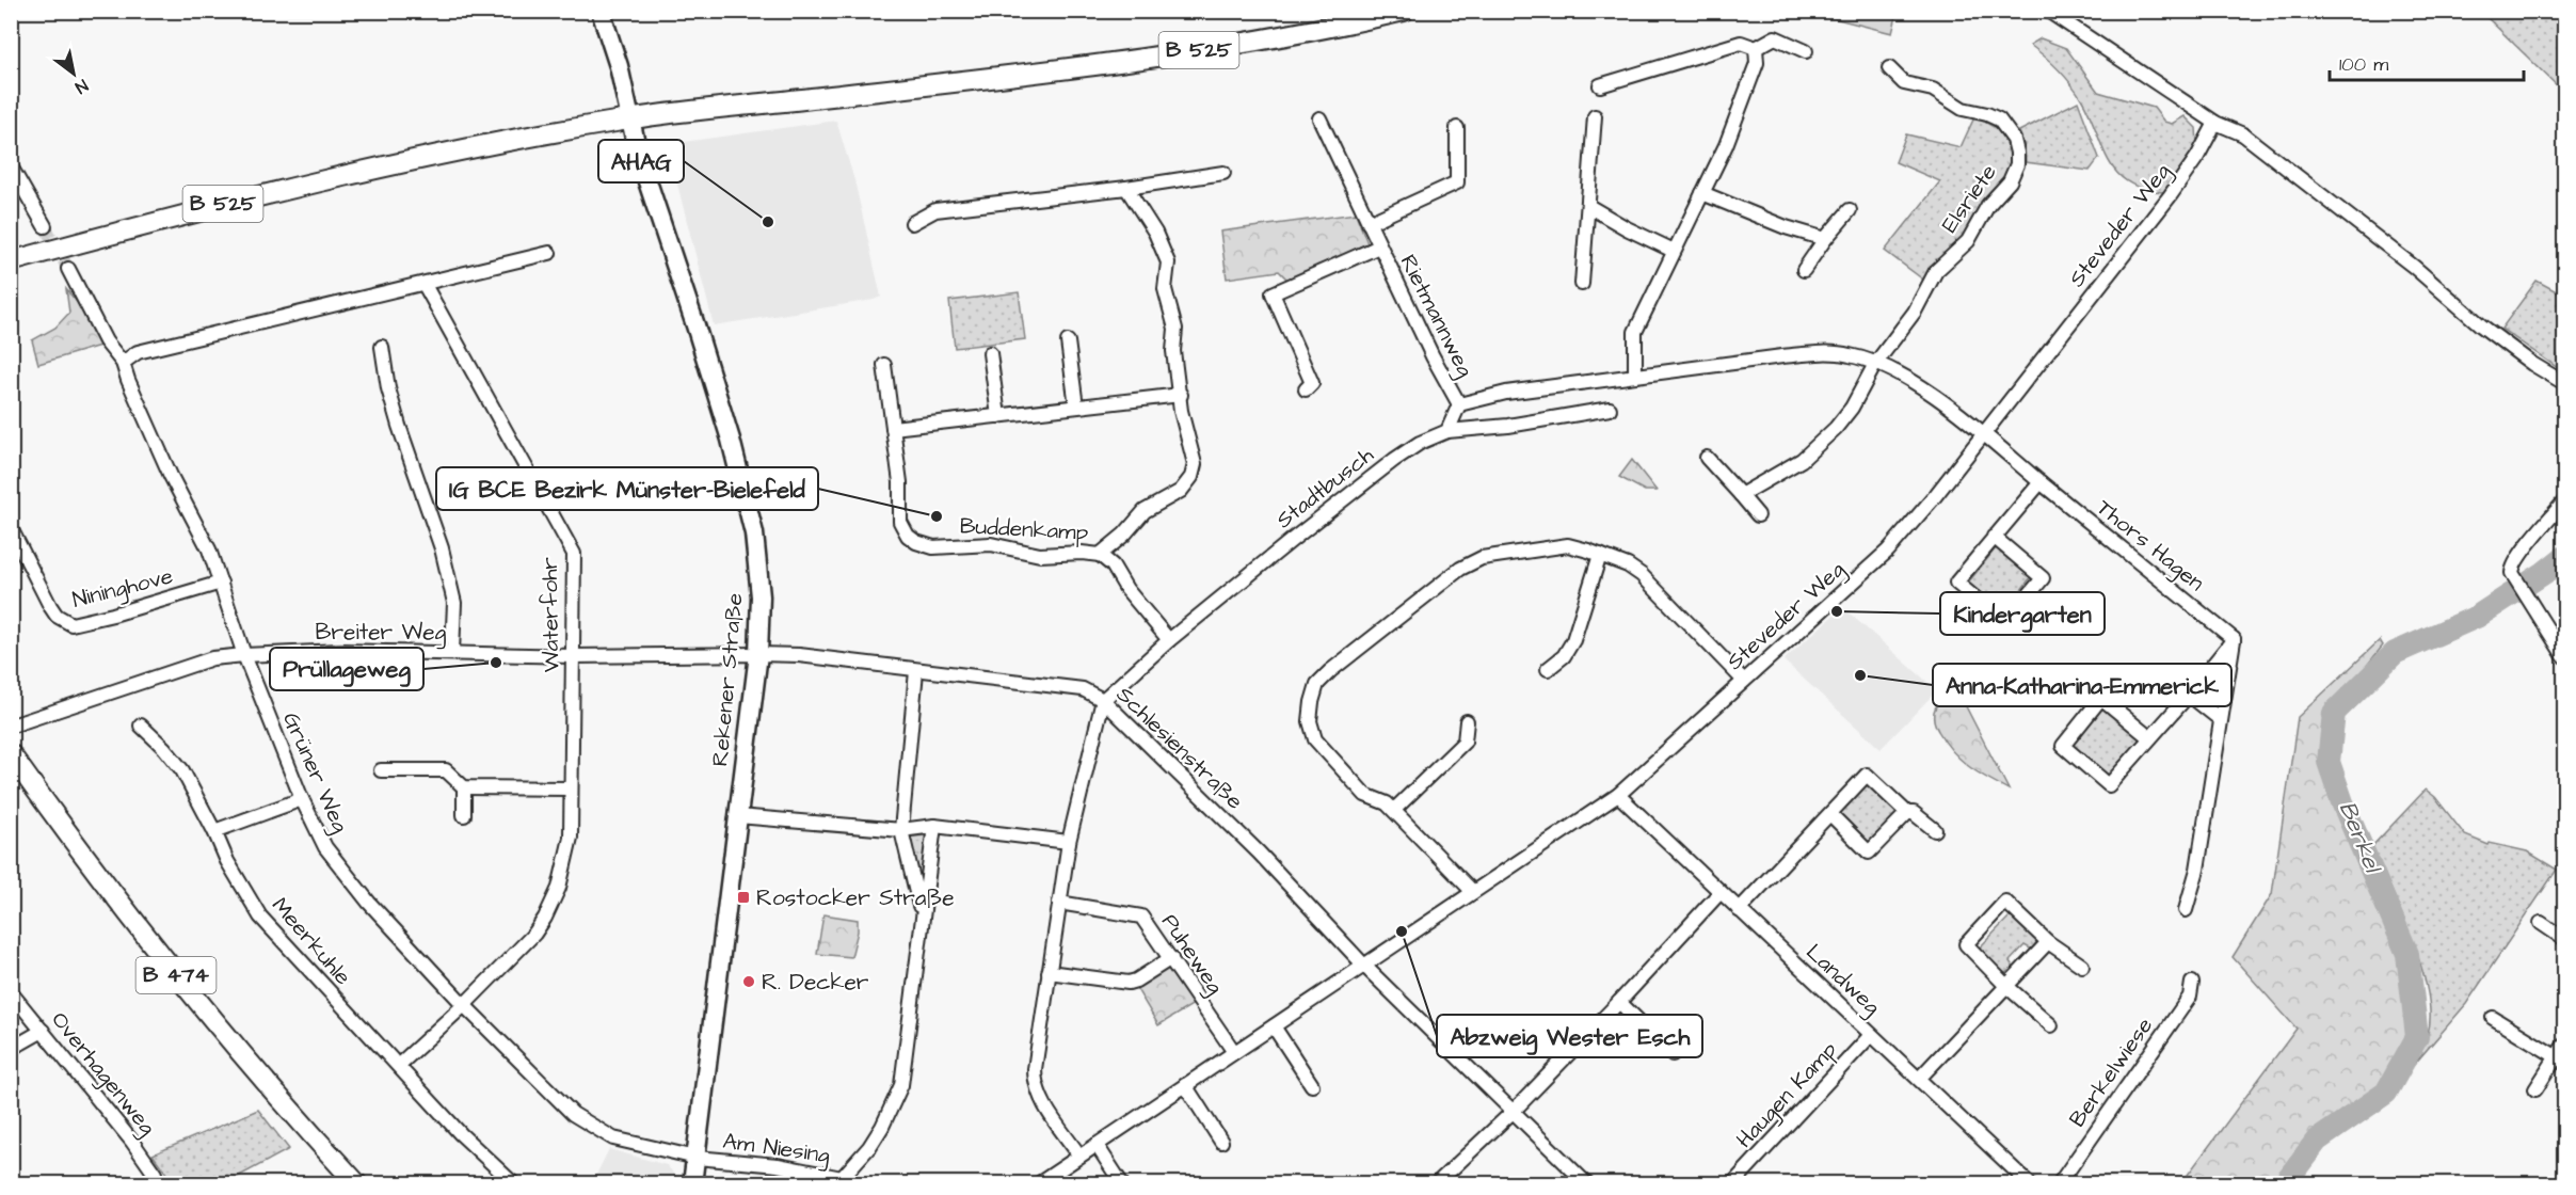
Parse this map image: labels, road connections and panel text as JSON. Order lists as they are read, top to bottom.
{
  "streets": {
    "main road": ["B 525", "B 474"],
    "street": [
      "Elsriete",
      "Steveder Weg",
      "Rietmannweg",
      "Stadtbusch",
      "Buddenkamp",
      "Thors Hagen",
      "Nininghove",
      "Waterfohr",
      "Breiter Weg",
      "Rekener Straße",
      "Schlesienstraße",
      "Grüner Weg",
      "Meerkuhle",
      "Puheweg",
      "Landweg",
      "Berkelwiese",
      "Overhagenweg",
      "Haugen Kamp",
      "Am Niesing"
    ]
  },
  "crossings": [
    ["B 525", "Rekener Straße"],
    ["Steveder Weg", "Thors Hagen"],
    ["Steveder Weg", "Schlesienstraße"],
    ["Steveder Weg", "Puheweg"],
    ["Steveder Weg", "Landweg"],
    ["Stadtbusch", "Buddenkamp"],
    ["Stadtbusch", "Schlesienstraße"],
    ["Nininghove", "Grüner Weg"],
    ["Waterfohr", "Breiter Weg"],
    ["Waterfohr", "Grüner Weg"],
    ["Breiter Weg", "Rekener Straße"],
    ["Breiter Weg", "Schlesienstraße"],
    ["Breiter Weg", "Grüner Weg"],
    ["Rekener Straße", "Schlesienstraße"],
    ["Rekener Straße", "Grüner Weg"],
    ["Rekener Straße", "Am Niesing"],
    ["Grüner Weg", "Am Niesing"],
    ["Landweg", "Haugen Kamp"]
  ],
  "water": ["Berkel"],
  "places": {
    "other": [
      "AHAG",
      "IG BCE Bezirk Münster-Bielefeld",
      "Kindergarten",
      "Prüllageweg",
      "Anna-Katharina-Emmerick",
      "Abzweig Wester Esch",
      "R. Decker"
    ],
    "transit": ["Rostocker Straße"]
  },
  "scale_bar": "100 m",
  "north": "bottom right"
}
